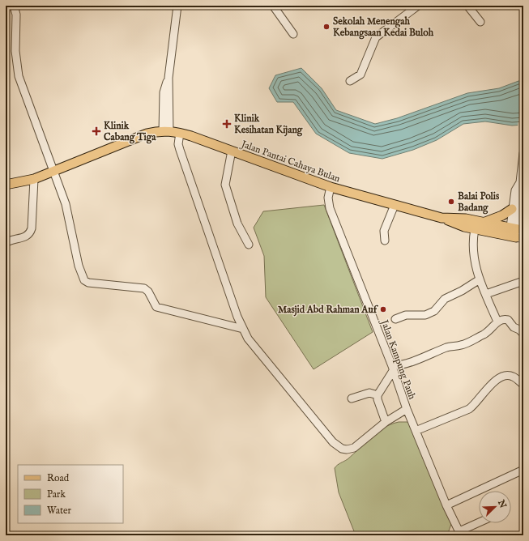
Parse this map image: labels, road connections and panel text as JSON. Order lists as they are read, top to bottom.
{
  "streets": {
    "main road": ["Jalan Pantai Cahaya Bulan"],
    "street": ["Jalan Kampung Pauh"]
  },
  "crossings": [
    ["Jalan Pantai Cahaya Bulan", "Jalan Kampung Pauh"]
  ],
  "places": {
    "other": ["Sekolah Menengah Kebangsaan Kedai Buloh", "Balai Polis Badang", "Masjid Abd Rahman Auf"],
    "health": ["Klinik Kesihatan Kijang", "Klinik Cabang Tiga"]
  },
  "legend": ["Road", "Park", "Water"],
  "north": "top right"
}
